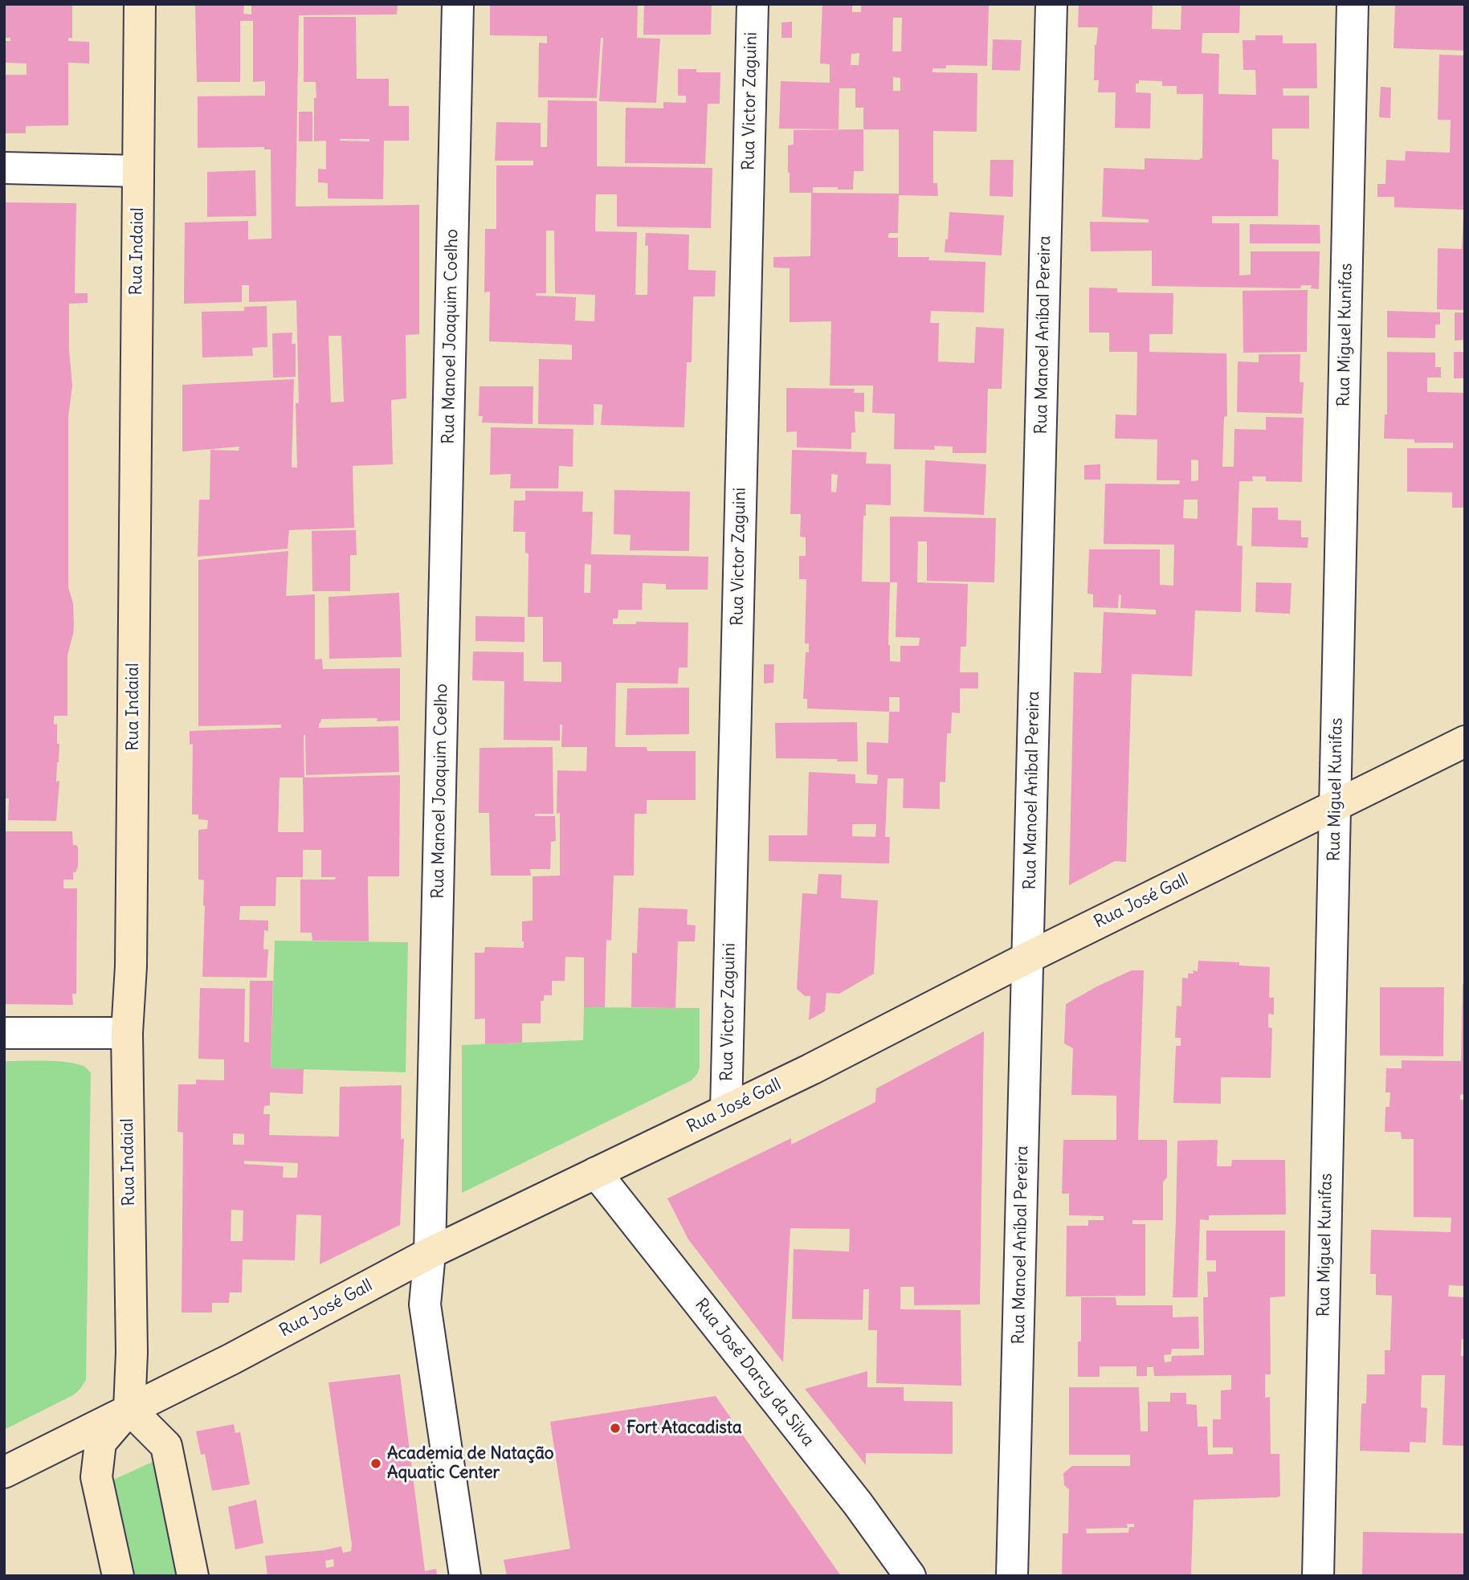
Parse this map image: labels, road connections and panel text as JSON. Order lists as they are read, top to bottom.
{
  "streets": {
    "main road": ["Rua Indaial", "Rua José Gall"],
    "street": [
      "Rua Victor Zaguini",
      "Rua Manoel Aníbal Pereira",
      "Rua Miguel Kunifas",
      "Rua Manoel Joaquim Coelho",
      "Rua José Darcy da Silva"
    ]
  },
  "crossings": [
    ["Rua Victor Zaguini", "Rua José Gall"],
    ["Rua Indaial", "Rua José Gall"],
    ["Rua Manoel Aníbal Pereira", "Rua José Gall"],
    ["Rua Miguel Kunifas", "Rua José Gall"],
    ["Rua Manoel Joaquim Coelho", "Rua José Gall"],
    ["Rua José Gall", "Rua José Darcy da Silva"]
  ],
  "places": ["Fort Atacadista", "Academia de Natação Aquatic Center"]
}
